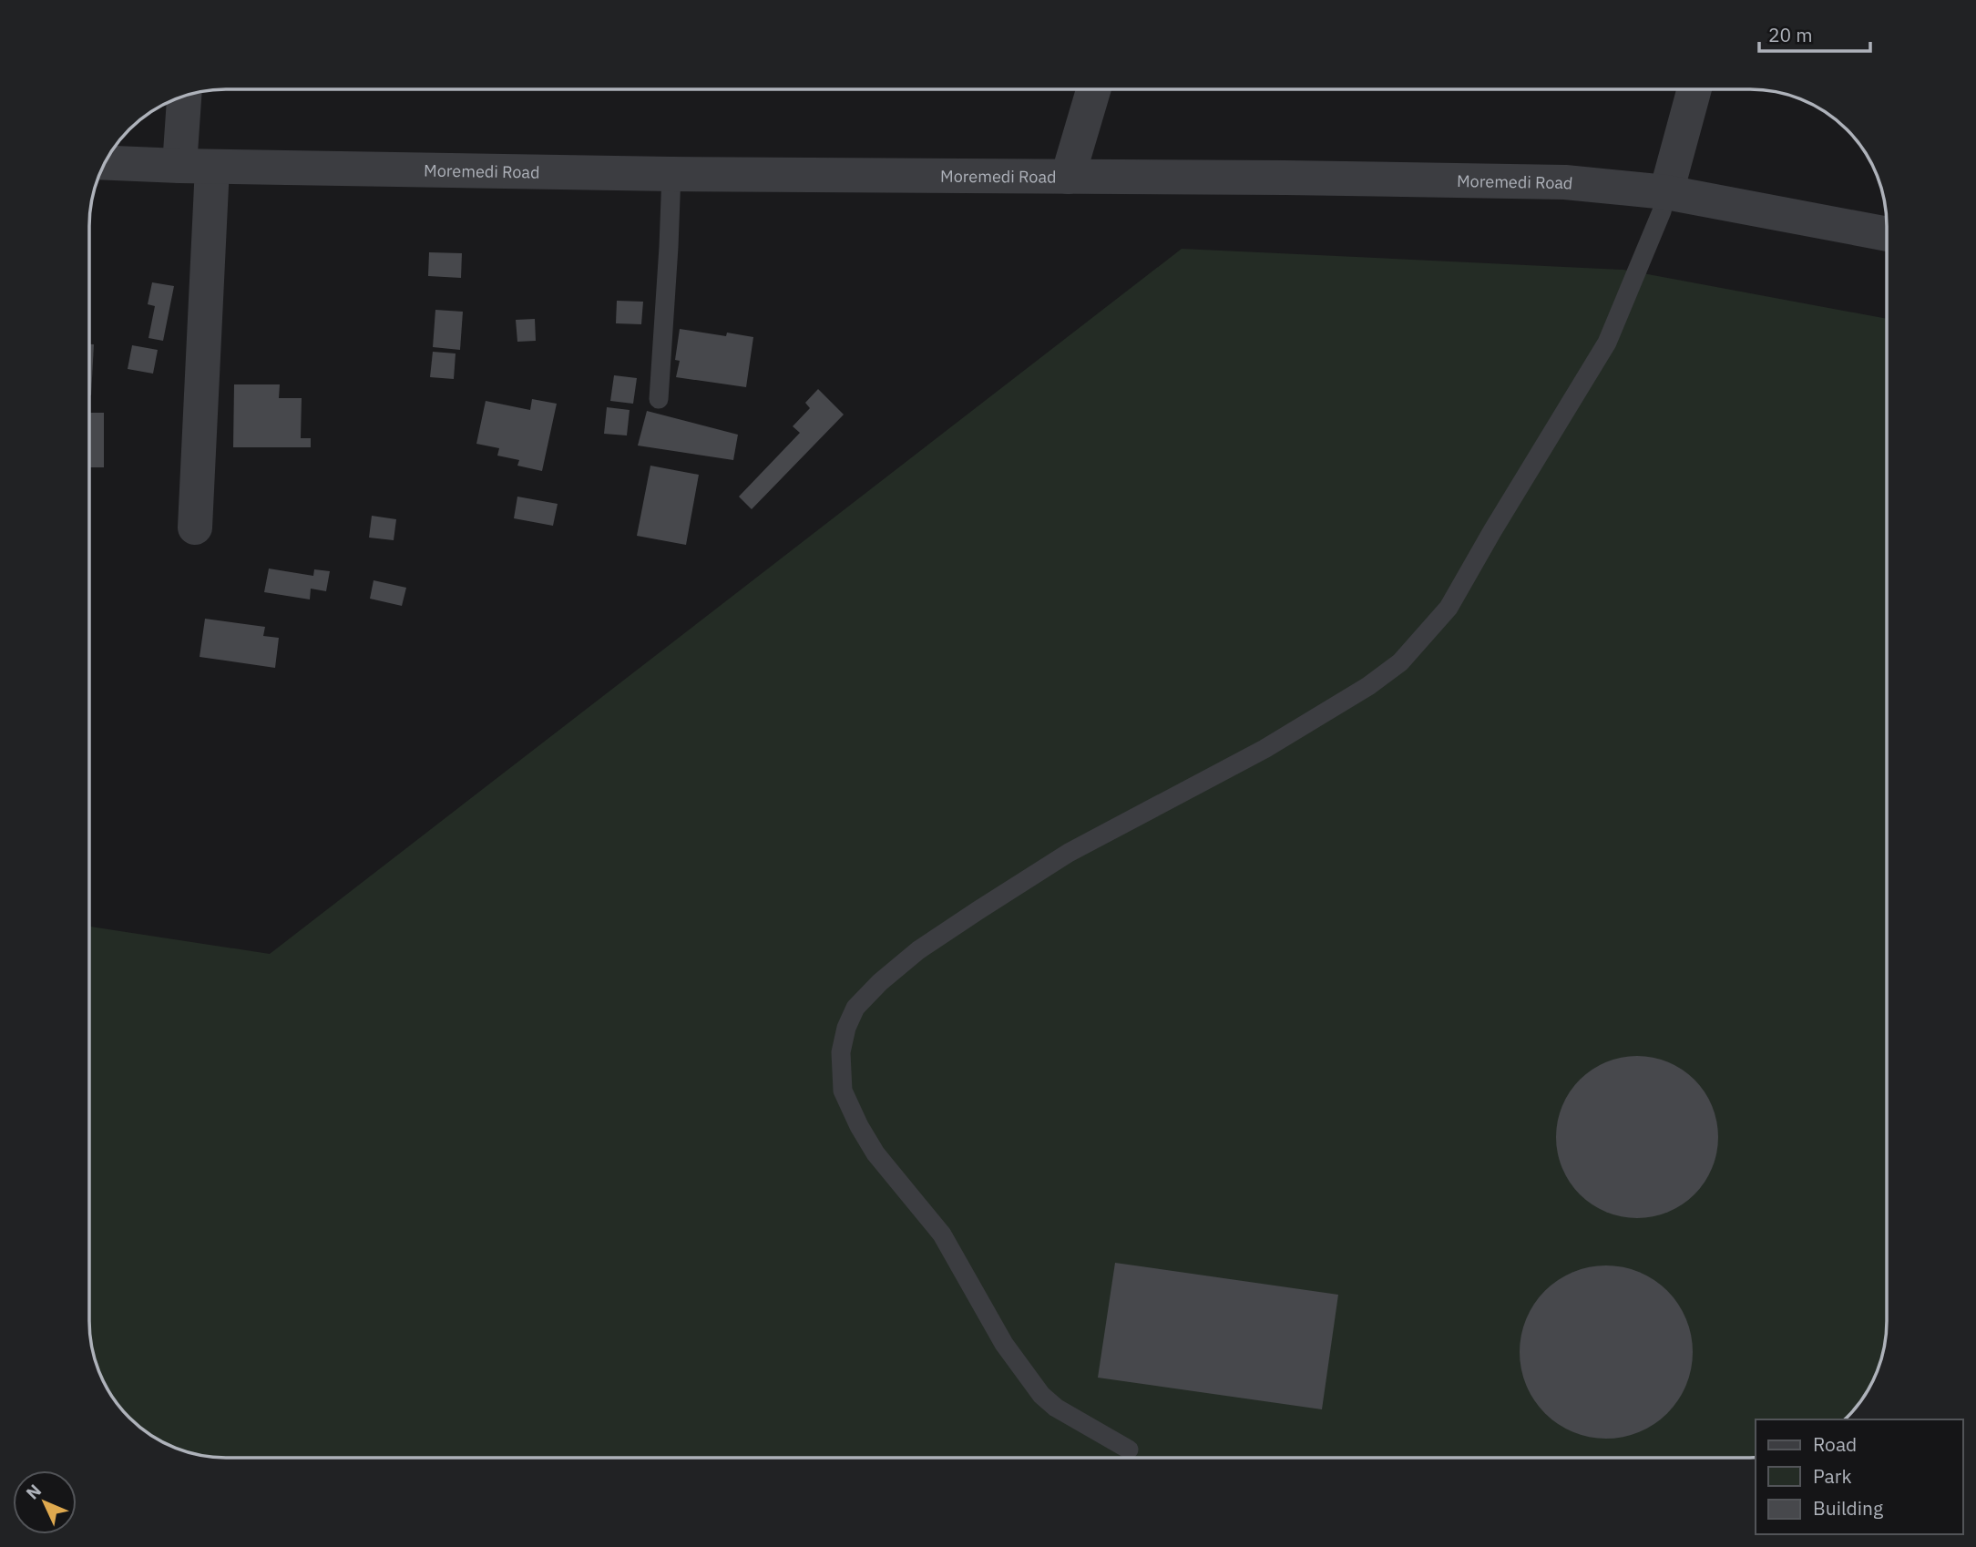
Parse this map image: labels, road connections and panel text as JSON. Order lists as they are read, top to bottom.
{
  "streets": {
    "street": ["Moremedi Road"]
  },
  "legend": ["Road", "Park", "Building"],
  "scale_bar": "20 m",
  "north": "top left"
}
